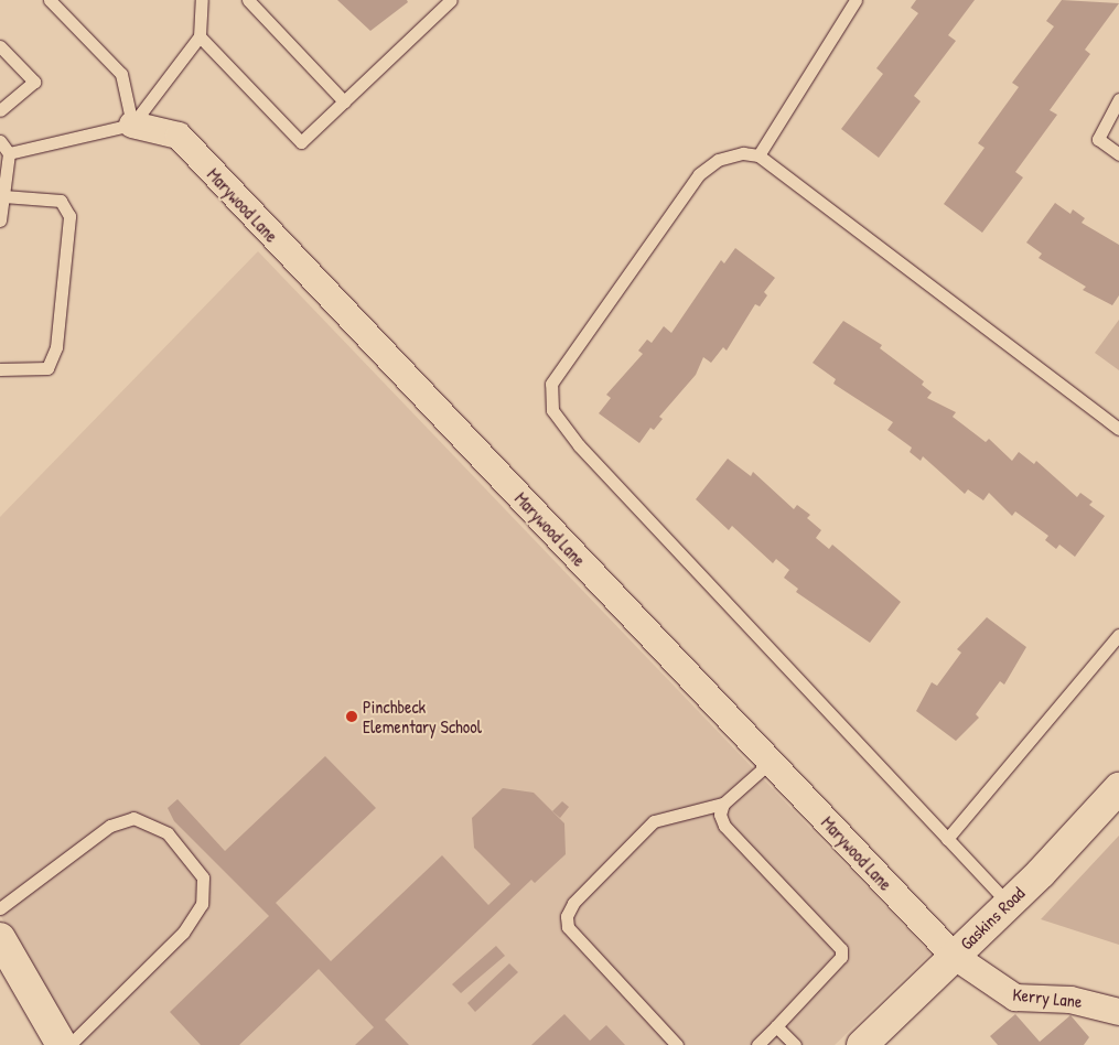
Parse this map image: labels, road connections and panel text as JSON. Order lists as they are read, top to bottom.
{
  "streets": {
    "main road": ["Gaskins Road"],
    "street": ["Marywood Lane", "Kerry Lane"]
  },
  "crossings": [
    ["Marywood Lane", "Gaskins Road"],
    ["Marywood Lane", "Kerry Lane"],
    ["Gaskins Road", "Kerry Lane"]
  ],
  "places": ["Pinchbeck Elementary School"]
}
